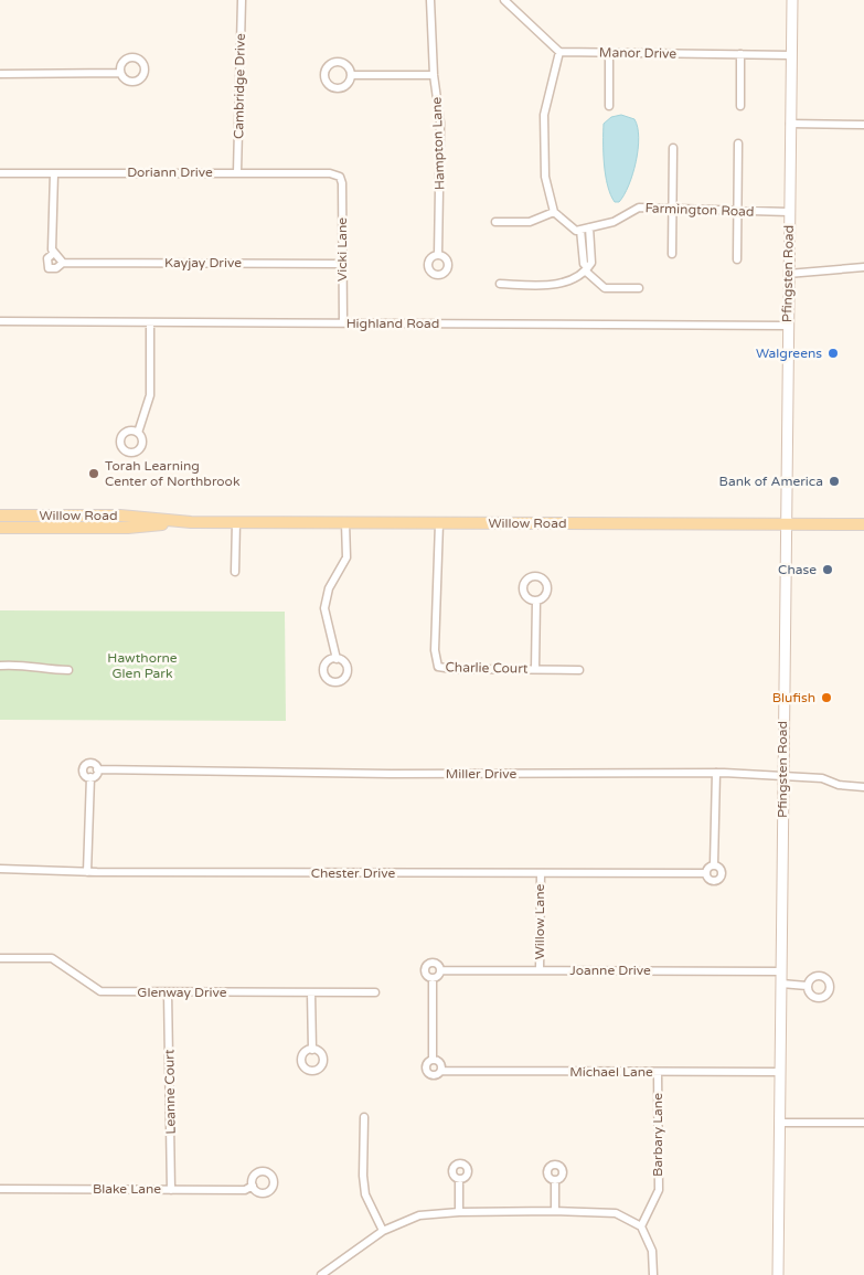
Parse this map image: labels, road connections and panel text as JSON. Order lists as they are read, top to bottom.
{
  "streets": {
    "main road": ["Pfingsten Road", "Willow Road"],
    "street": [
      "Manor Drive",
      "Cambridge Drive",
      "Hampton Lane",
      "Doriann Drive",
      "Farmington Road",
      "Vicki Lane",
      "Kayjay Drive",
      "Highland Road",
      "Charlie Court",
      "Miller Drive",
      "Chester Drive",
      "Willow Lane",
      "Joanne Drive",
      "Glenway Drive",
      "Michael Lane",
      "Leanne Court",
      "Barbary Lane",
      "Blake Lane"
    ]
  },
  "crossings": [
    ["Manor Drive", "Pfingsten Road"],
    ["Cambridge Drive", "Doriann Drive"],
    ["Doriann Drive", "Vicki Lane"],
    ["Doriann Drive", "Kayjay Drive"],
    ["Farmington Road", "Pfingsten Road"],
    ["Vicki Lane", "Kayjay Drive"],
    ["Vicki Lane", "Highland Road"],
    ["Pfingsten Road", "Highland Road"],
    ["Pfingsten Road", "Willow Road"],
    ["Pfingsten Road", "Miller Drive"],
    ["Pfingsten Road", "Joanne Drive"],
    ["Pfingsten Road", "Michael Lane"],
    ["Willow Road", "Charlie Court"],
    ["Chester Drive", "Willow Lane"],
    ["Willow Lane", "Joanne Drive"],
    ["Glenway Drive", "Leanne Court"],
    ["Michael Lane", "Barbary Lane"],
    ["Leanne Court", "Blake Lane"]
  ],
  "parks": ["Hawthorne Glen Park"],
  "places": [
    "Walgreens",
    "Torah Learning Center of Northbrook",
    "Bank of America",
    "Chase",
    "Blufish"
  ]
}
